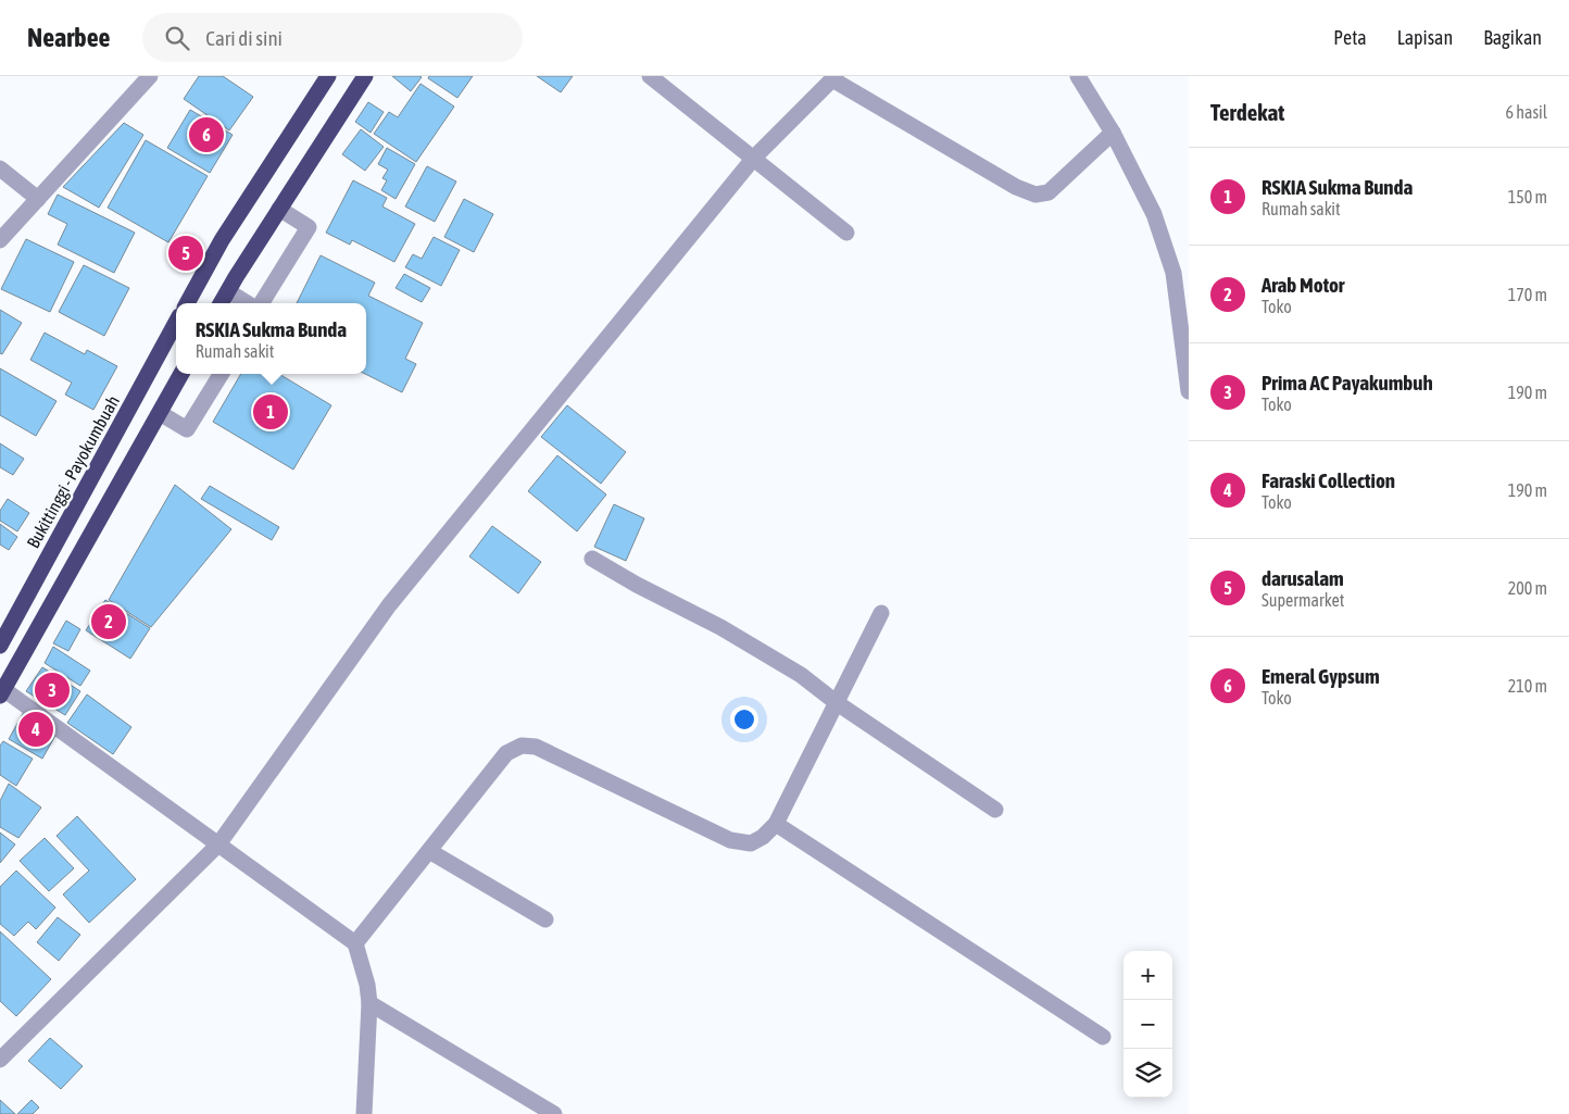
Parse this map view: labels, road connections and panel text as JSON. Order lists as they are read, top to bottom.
{
  "streets": {
    "highway": ["Bukittinggi - Payokumbuah"]
  },
  "page": {
    "header": "Nearbee",
    "search": "Cari di sini",
    "nav": ["Peta", "Lapisan", "Bagikan"],
    "heading": ["Terdekat", "6 hasil"],
    "pins": [
      "6",
      "5",
      "1",
      "2",
      "3",
      "4"
    ],
    "list": [
      {
        "mark": "1",
        "name": "RSKIA Sukma Bunda",
        "note": "Rumah sakit",
        "value": "150 m"
      },
      {
        "mark": "2",
        "name": "Arab Motor",
        "note": "Toko",
        "value": "170 m"
      },
      {
        "mark": "3",
        "name": "Prima AC Payakumbuh",
        "note": "Toko",
        "value": "190 m"
      },
      {
        "mark": "4",
        "name": "Faraski Collection",
        "note": "Toko",
        "value": "190 m"
      },
      {
        "mark": "5",
        "name": "darusalam",
        "note": "Supermarket",
        "value": "200 m"
      },
      {
        "mark": "6",
        "name": "Emeral Gypsum",
        "note": "Toko",
        "value": "210 m"
      }
    ],
    "popup": ["RSKIA Sukma Bunda", "Rumah sakit"],
    "map_buttons": ["+", "−"]
  }
}
